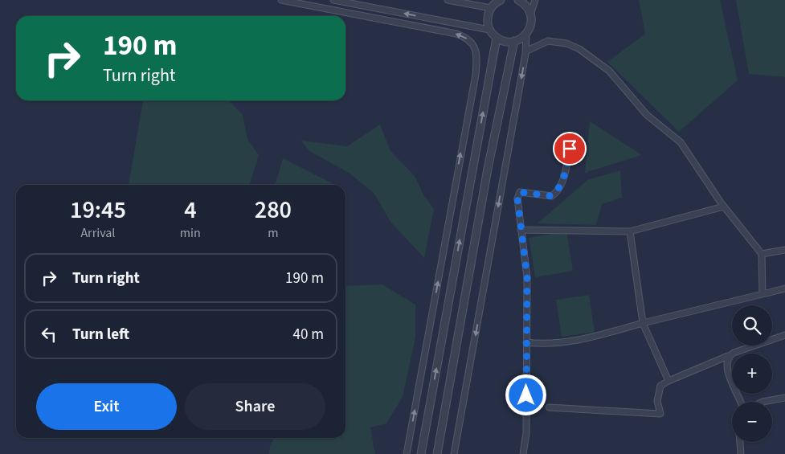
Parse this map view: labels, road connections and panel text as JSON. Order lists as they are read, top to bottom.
{
  "page": {
    "turn": ["190 m", "Turn right"],
    "eta": [
      "19:45",
      "Arrival",
      "4",
      "min",
      "280",
      "m"
    ],
    "list": [
      {
        "name": "Turn right",
        "value": "190 m"
      },
      {
        "name": "Turn left",
        "value": "40 m"
      }
    ],
    "map_buttons": ["+", "−"],
    "buttons": ["Exit", "Share"]
  }
}
